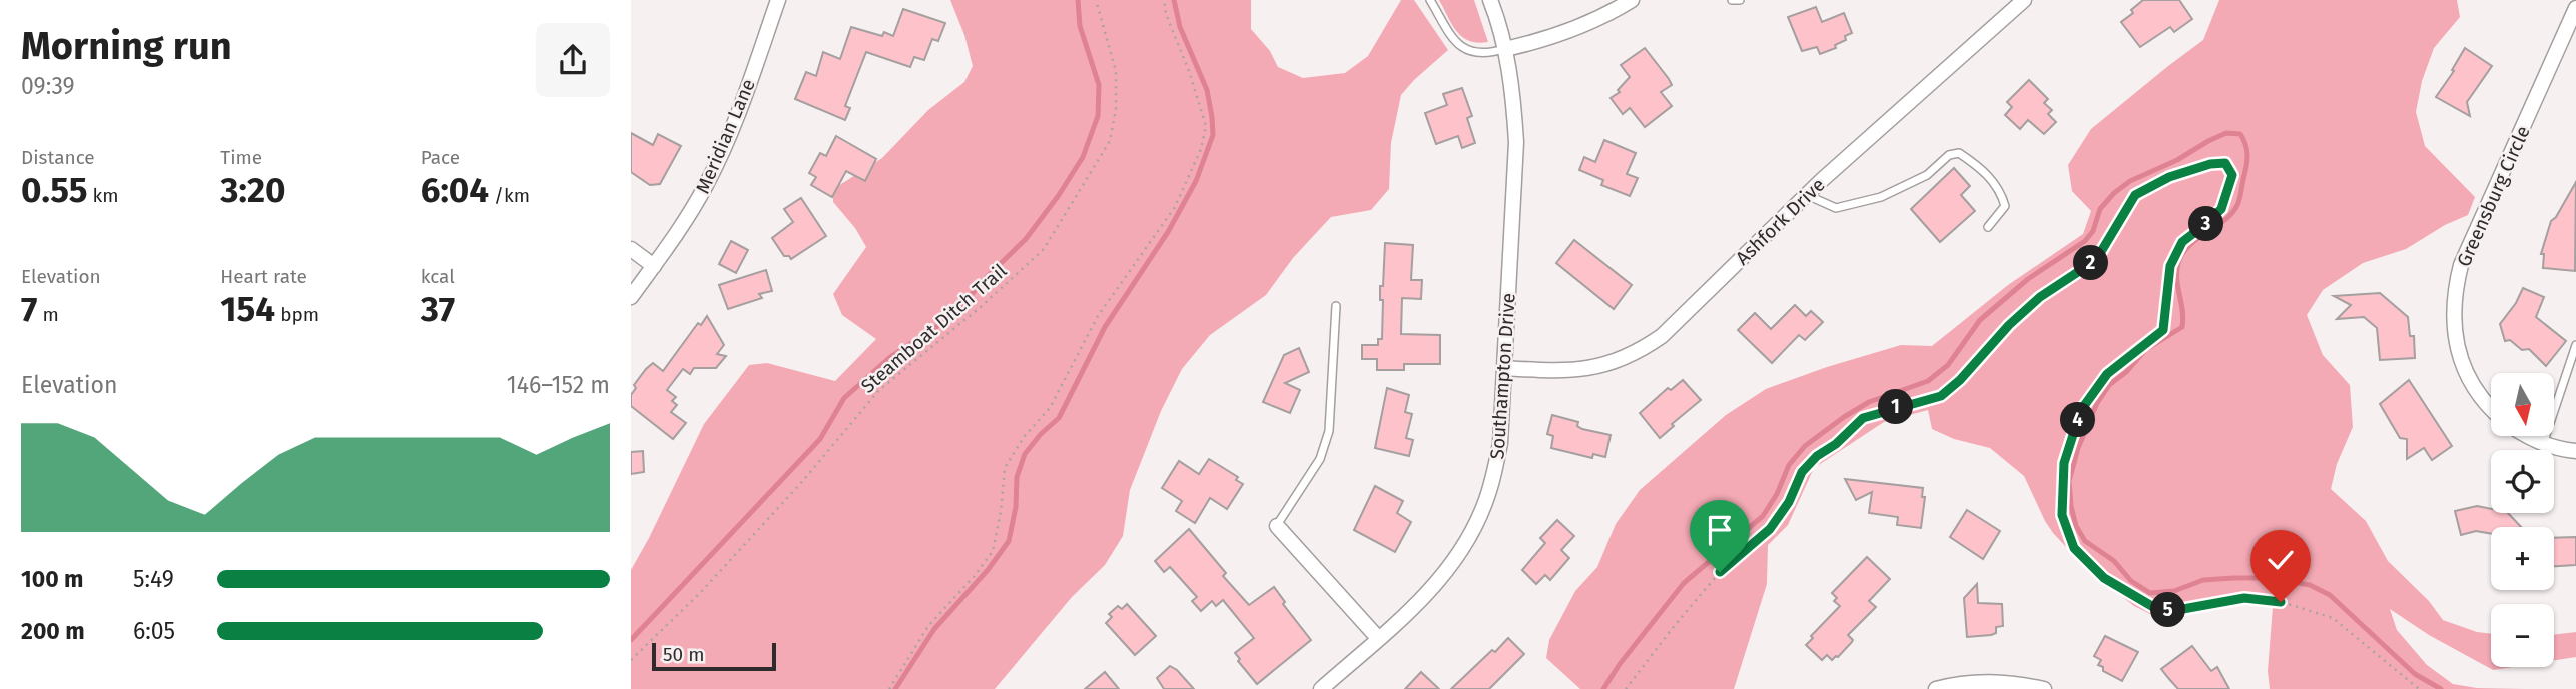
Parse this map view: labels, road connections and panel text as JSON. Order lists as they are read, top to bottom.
{
  "streets": {
    "street": [
      "Meridian Lane",
      "Greensburg Circle",
      "Ashfork Drive",
      "Southampton Drive"
    ],
    "path": ["Steamboat Ditch Trail"]
  },
  "crossings": [
    ["Ashfork Drive", "Southampton Drive"]
  ],
  "scale_bar": "50 m",
  "north": "bottom",
  "page": {
    "heading": ["Morning run", "09:39"],
    "stats": [
      ["Distance", "0.55 km"],
      ["Time", "3:20"],
      ["Pace", "6:04 /km"],
      ["Elevation", "7 m"],
      ["Heart rate", "154 bpm"],
      ["kcal", "37"]
    ],
    "pins": [
      "3",
      "2",
      "1",
      "4",
      "5"
    ],
    "chart": ["Elevation", "146–152 m"],
    "map_buttons": ["+", "−"],
    "list": [
      {
        "name": "100 m",
        "note": "5:49"
      },
      {
        "name": "200 m",
        "note": "6:05"
      }
    ],
    "scale": "50 m"
  }
}
